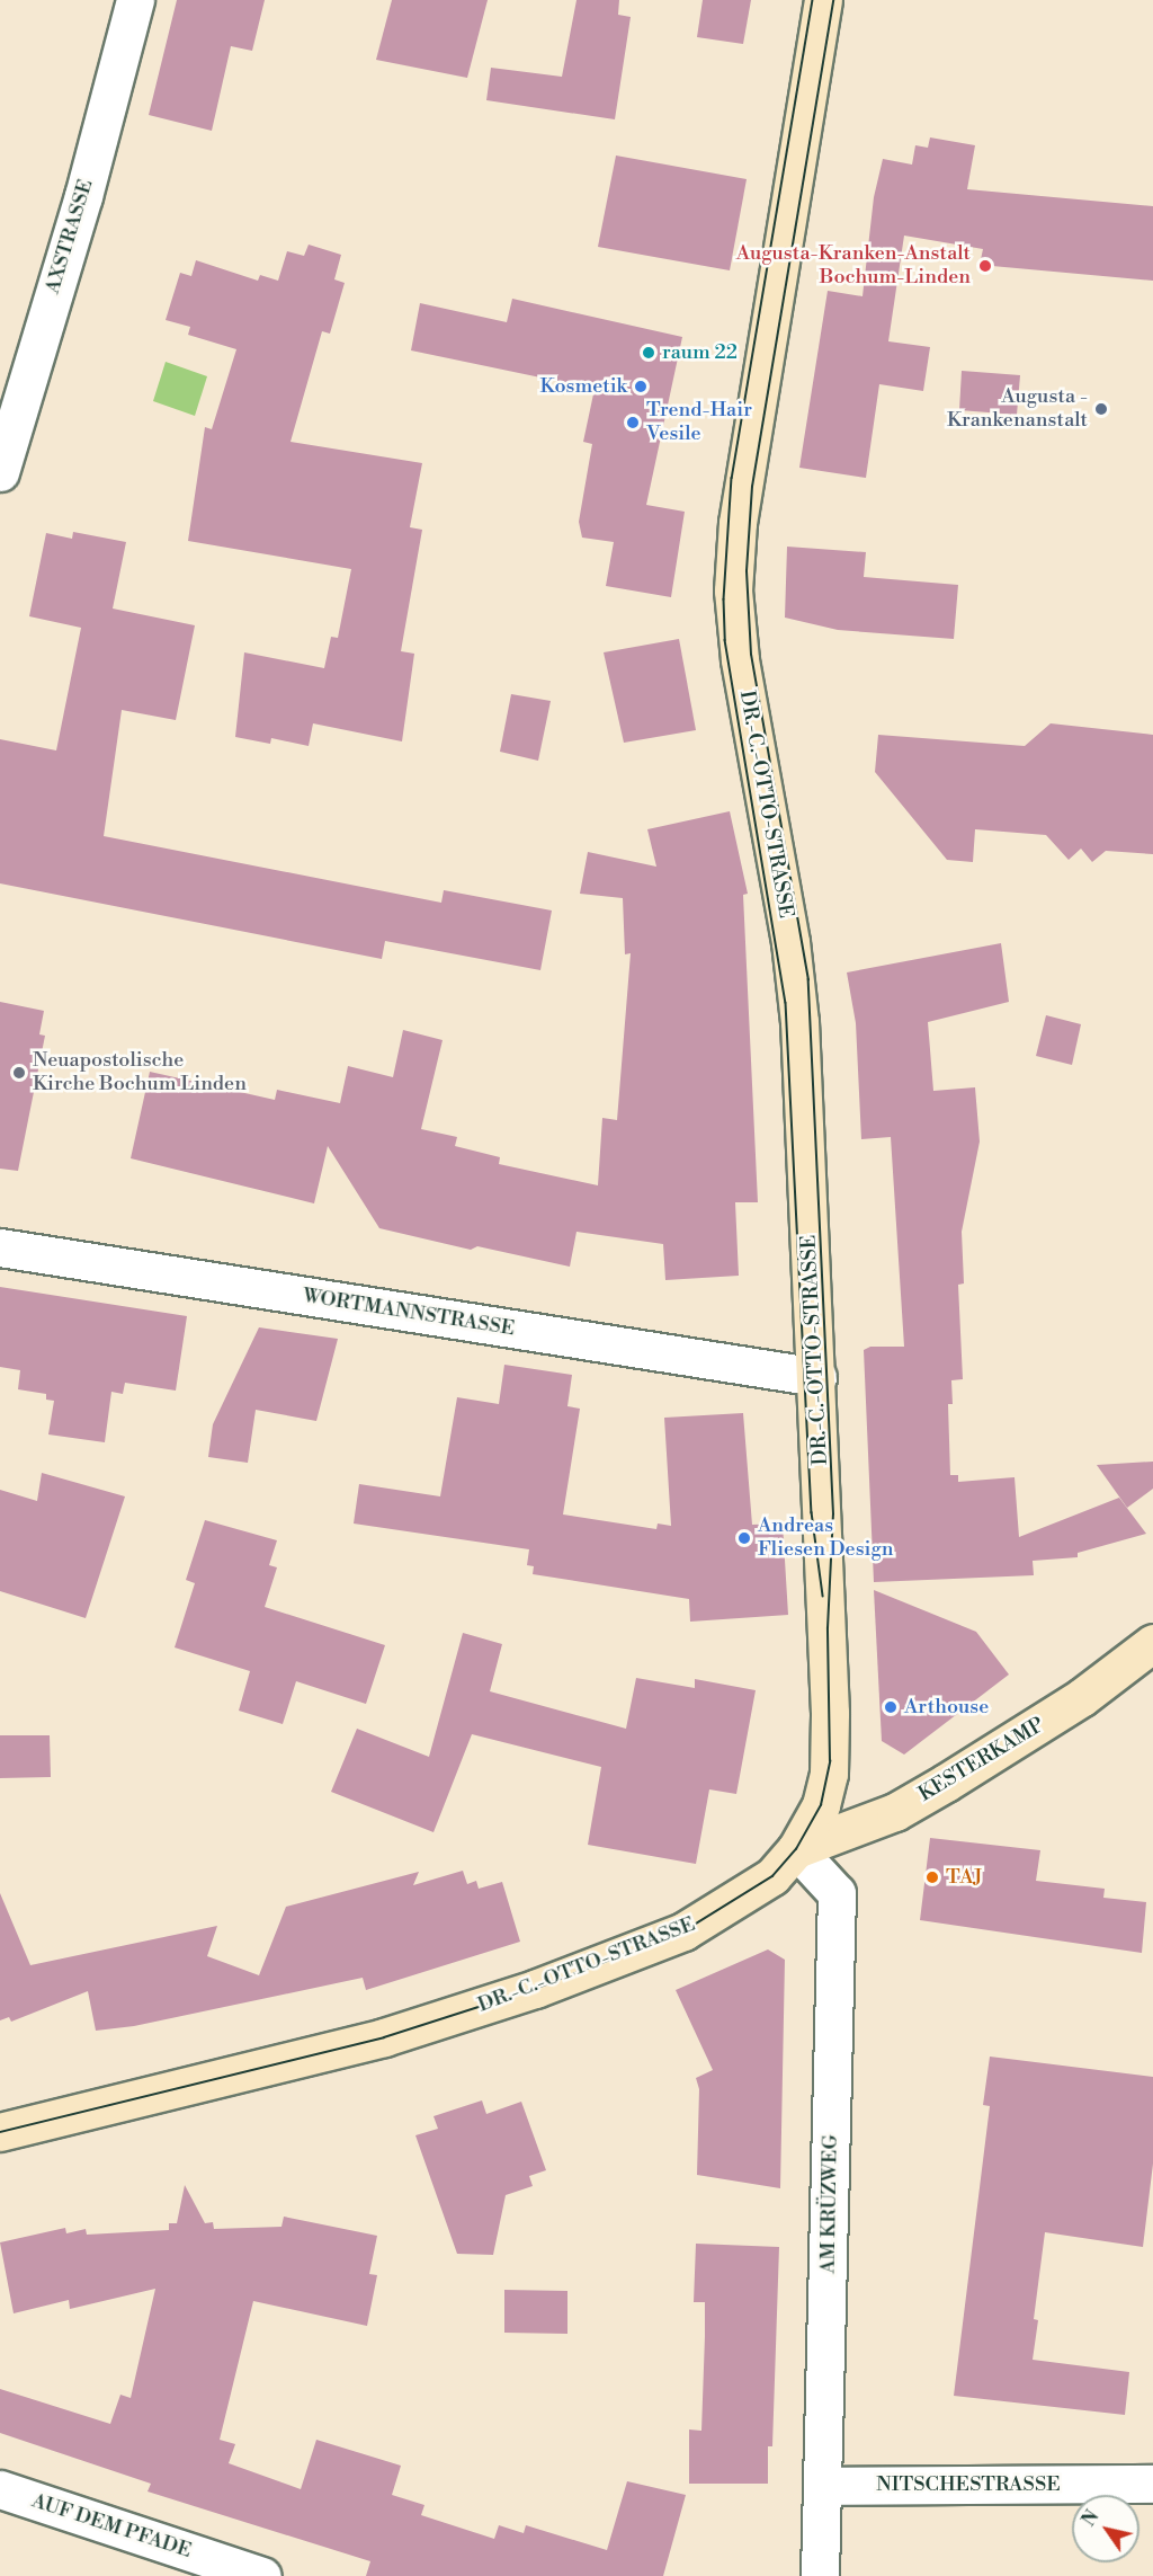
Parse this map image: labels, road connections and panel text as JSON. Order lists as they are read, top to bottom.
{
  "streets": {
    "street": [
      "AXSTRASSE",
      "DR.-C.-OTTO-STRASSE",
      "WORTMANNSTRASSE",
      "KESTERKAMP",
      "AM KRÜZWEG",
      "NITSCHESTRASSE",
      "AUF DEM PFADE"
    ]
  },
  "crossings": [
    ["DR.-C.-OTTO-STRASSE", "WORTMANNSTRASSE"],
    ["DR.-C.-OTTO-STRASSE", "KESTERKAMP"],
    ["DR.-C.-OTTO-STRASSE", "AM KRÜZWEG"],
    ["KESTERKAMP", "AM KRÜZWEG"],
    ["AM KRÜZWEG", "NITSCHESTRASSE"]
  ],
  "places": [
    "Augusta-Kranken-Anstalt Bochum-Linden",
    "raum 22",
    "Kosmetik",
    "Augusta - Krankenanstalt",
    "Trend-Hair Vesile",
    "Neuapostolische Kirche Bochum Linden",
    "Andreas Fliesen Design",
    "Arthouse",
    "TAJ"
  ],
  "north": "top left"
}
